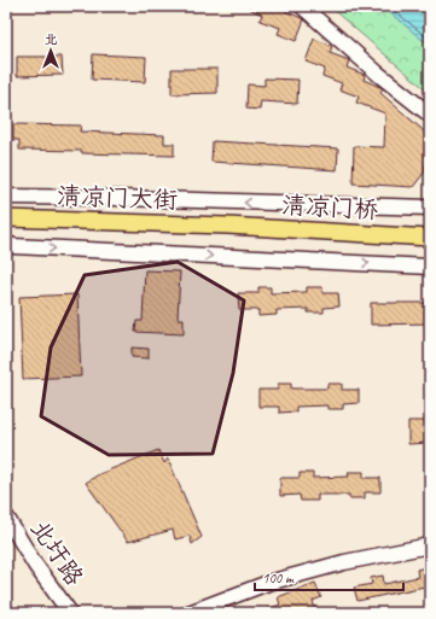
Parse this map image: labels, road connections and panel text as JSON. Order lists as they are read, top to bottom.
{
  "streets": {
    "main road": ["清凉门大街", "清凉门桥"],
    "street": ["北圩路"]
  },
  "crossings": [
    ["清凉门大街", "清凉门桥"]
  ],
  "scale_bar": "100 m",
  "north": "top"
}
